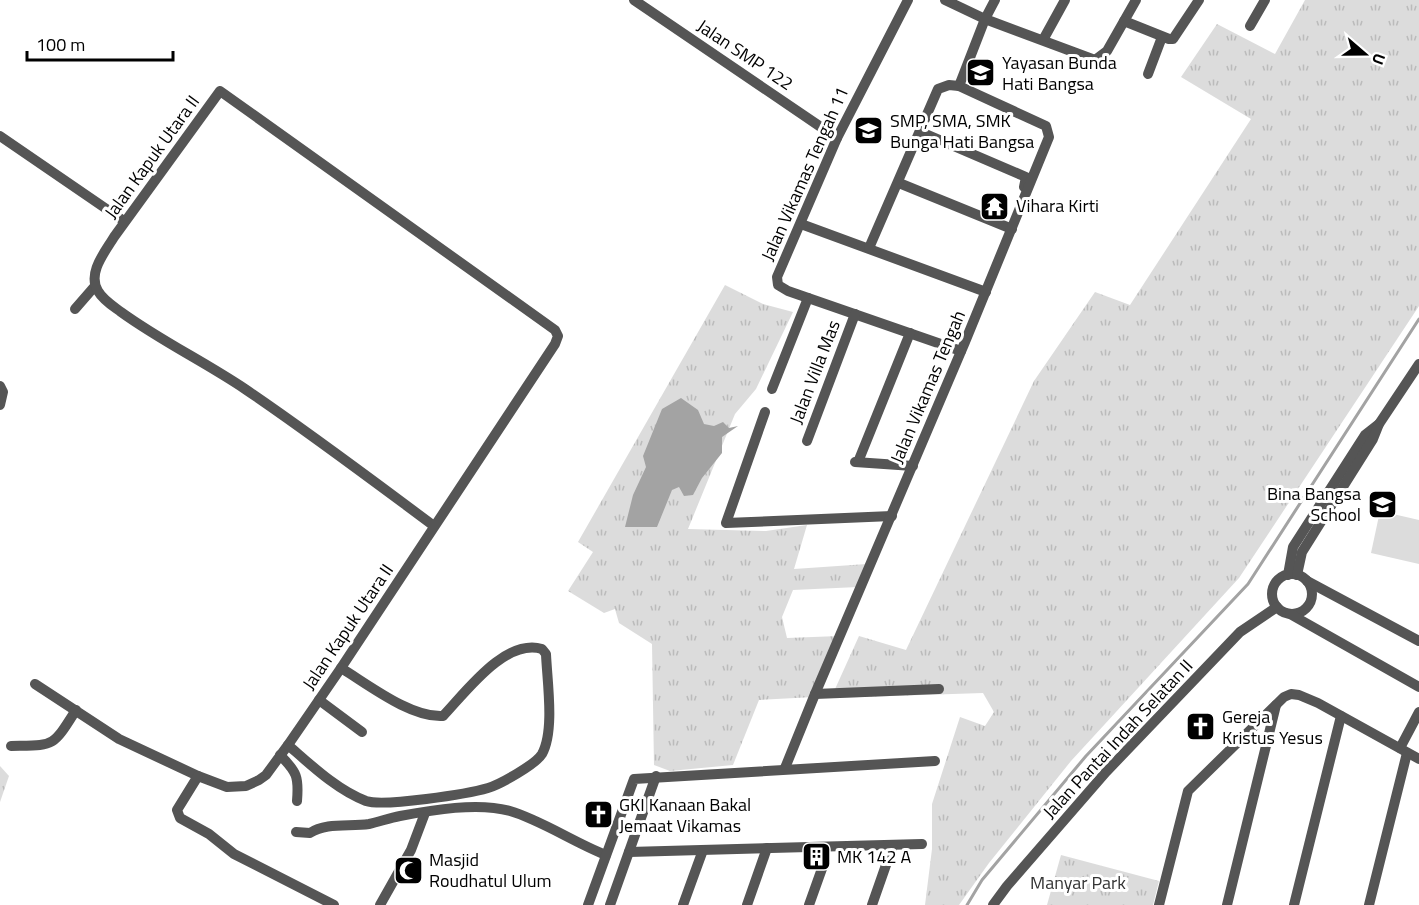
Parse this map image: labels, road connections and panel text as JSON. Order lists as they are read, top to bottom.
{
  "streets": {
    "street": [
      "Jalan SMP 122",
      "Jalan Kapuk Utara II",
      "Jalan Vikamas Tengah 11",
      "Jalan Villa Mas",
      "Jalan Vikamas Tengah",
      "Jalan Pantai Indah Selatan II"
    ]
  },
  "crossings": [
    ["Jalan SMP 122", "Jalan Vikamas Tengah 11"],
    ["Jalan Vikamas Tengah 11", "Jalan Villa Mas"],
    ["Jalan Vikamas Tengah 11", "Jalan Vikamas Tengah"]
  ],
  "parks": ["Manyar Park"],
  "places": {
    "school or university": ["Yayasan Bunda Hati Bangsa", "SMP, SMA, SMK Bunga Hati Bangsa", "Bina Bangsa School"],
    "temple": ["Vihara Kirti"],
    "church": ["Gereja Kristus Yesus", "GKI Kanaan Bakal Jemaat Vikamas"],
    "building": ["MK 142 A"],
    "mosque": ["Masjid Roudhatul Ulum"]
  },
  "scale_bar": "100 m",
  "north": "right"
}
